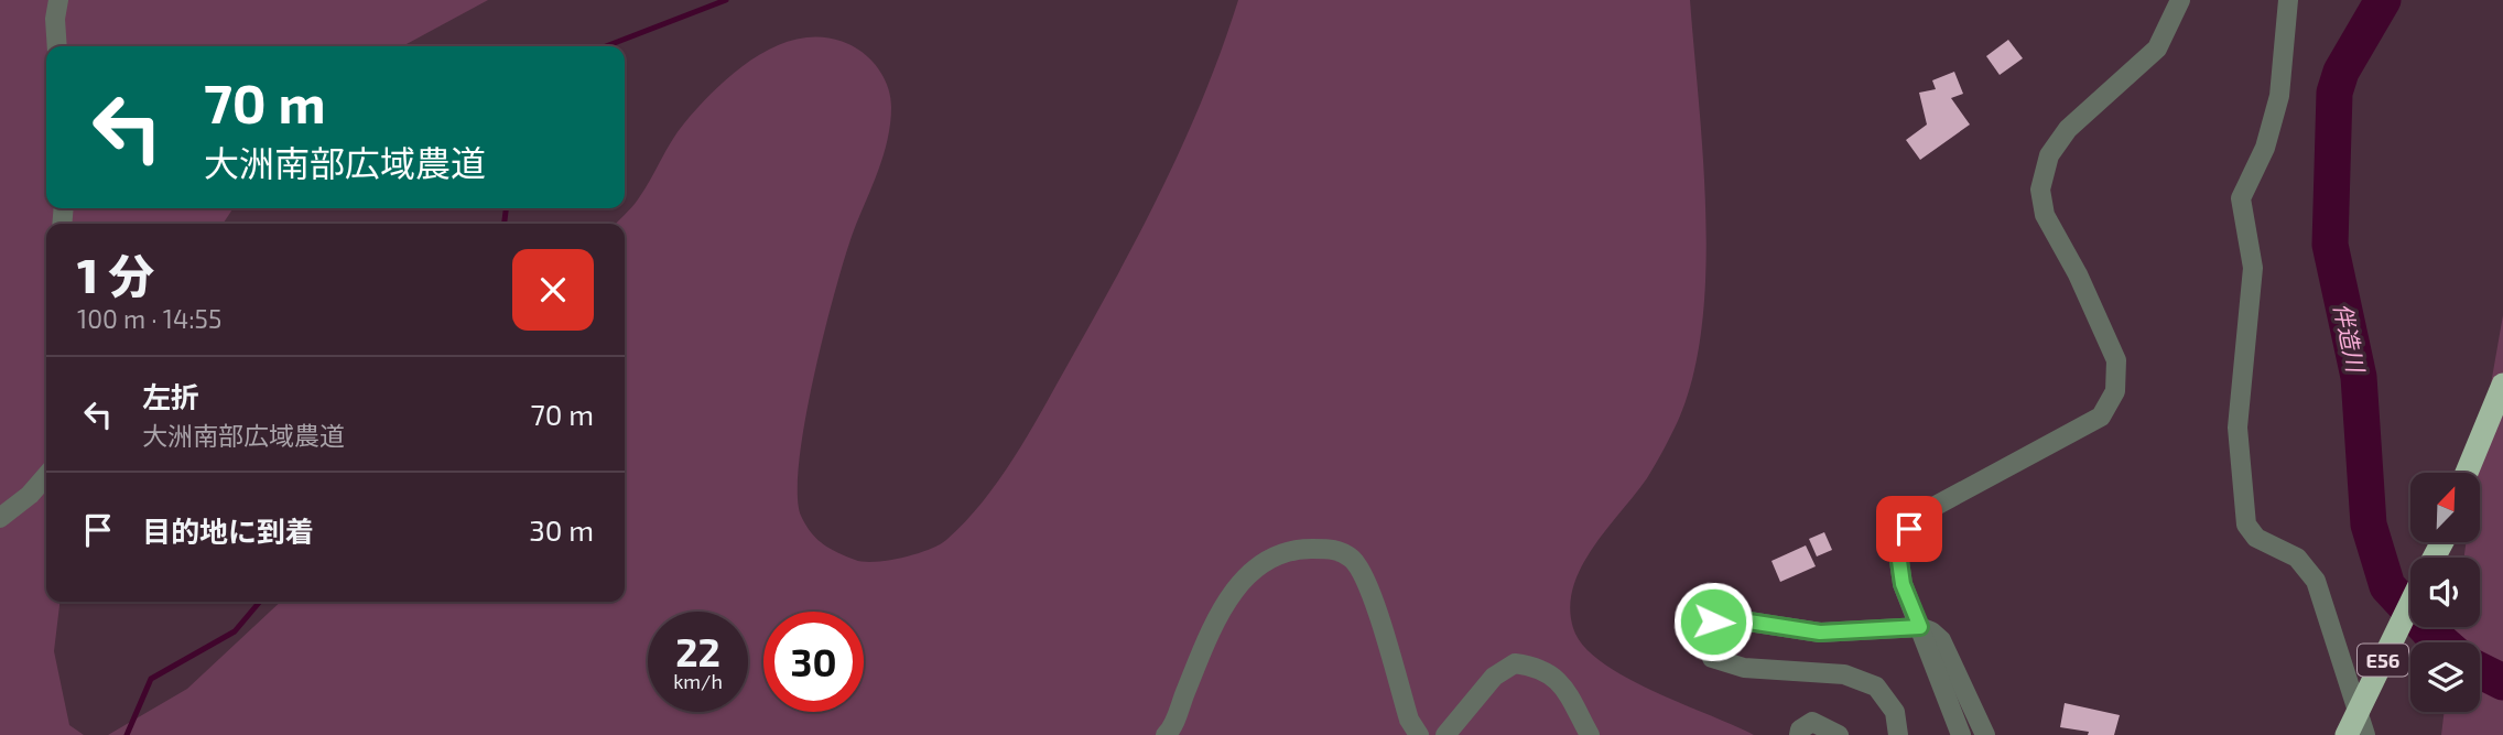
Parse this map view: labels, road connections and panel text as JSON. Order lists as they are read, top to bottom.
{
  "streets": {
    "highway": ["E56"]
  },
  "water": ["伴造川"],
  "north": "top right",
  "page": {
    "turn": ["70 m", "大洲南部広域農道"],
    "heading": ["1 分", "100 m · 14:55"],
    "list": [
      {
        "name": "左折",
        "note": "大洲南部広域農道",
        "value": "70 m"
      },
      {
        "name": "目的地に到着",
        "value": "30 m"
      }
    ],
    "speed": "22 km/h",
    "limit": "30"
  }
}
